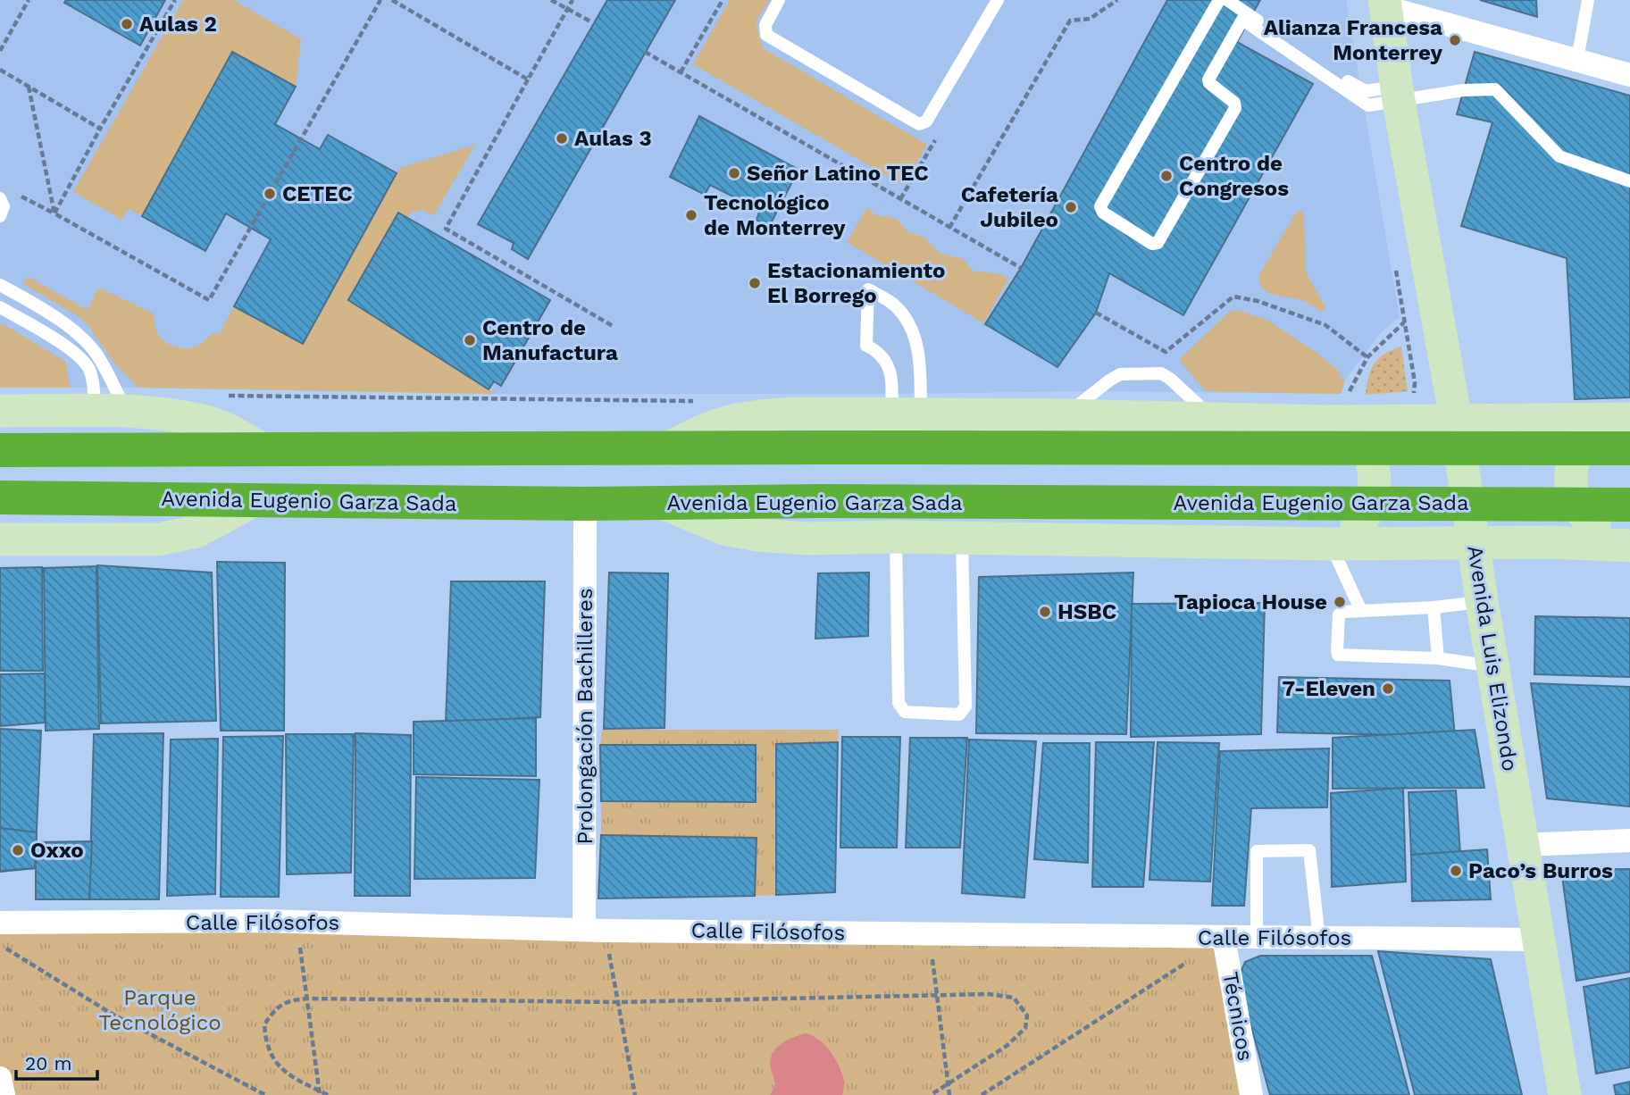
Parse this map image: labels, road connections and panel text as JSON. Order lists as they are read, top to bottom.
{
  "streets": {
    "highway": ["Avenida Eugenio Garza Sada"],
    "street": [
      "Avenida Luis Elizondo",
      "Prolongación Bachilleres",
      "Calle Filósofos",
      "Técnicos"
    ]
  },
  "crossings": [
    ["Avenida Eugenio Garza Sada", "Prolongación Bachilleres"],
    ["Avenida Luis Elizondo", "Calle Filósofos"],
    ["Prolongación Bachilleres", "Calle Filósofos"],
    ["Calle Filósofos", "Técnicos"]
  ],
  "parks": ["Parque Tecnológico"],
  "places": [
    "Aulas 2",
    "Alianza Francesa Monterrey",
    "Aulas 3",
    "Señor Latino TEC",
    "Centro de Congresos",
    "CETEC",
    "Cafetería Jubileo",
    "Tecnológico de Monterrey",
    "Estacionamiento El Borrego",
    "Centro de Manufactura",
    "Tapioca House",
    "HSBC",
    "7-Eleven",
    "Oxxo",
    "Paco’s Burros"
  ],
  "scale_bar": "20 m"
}
